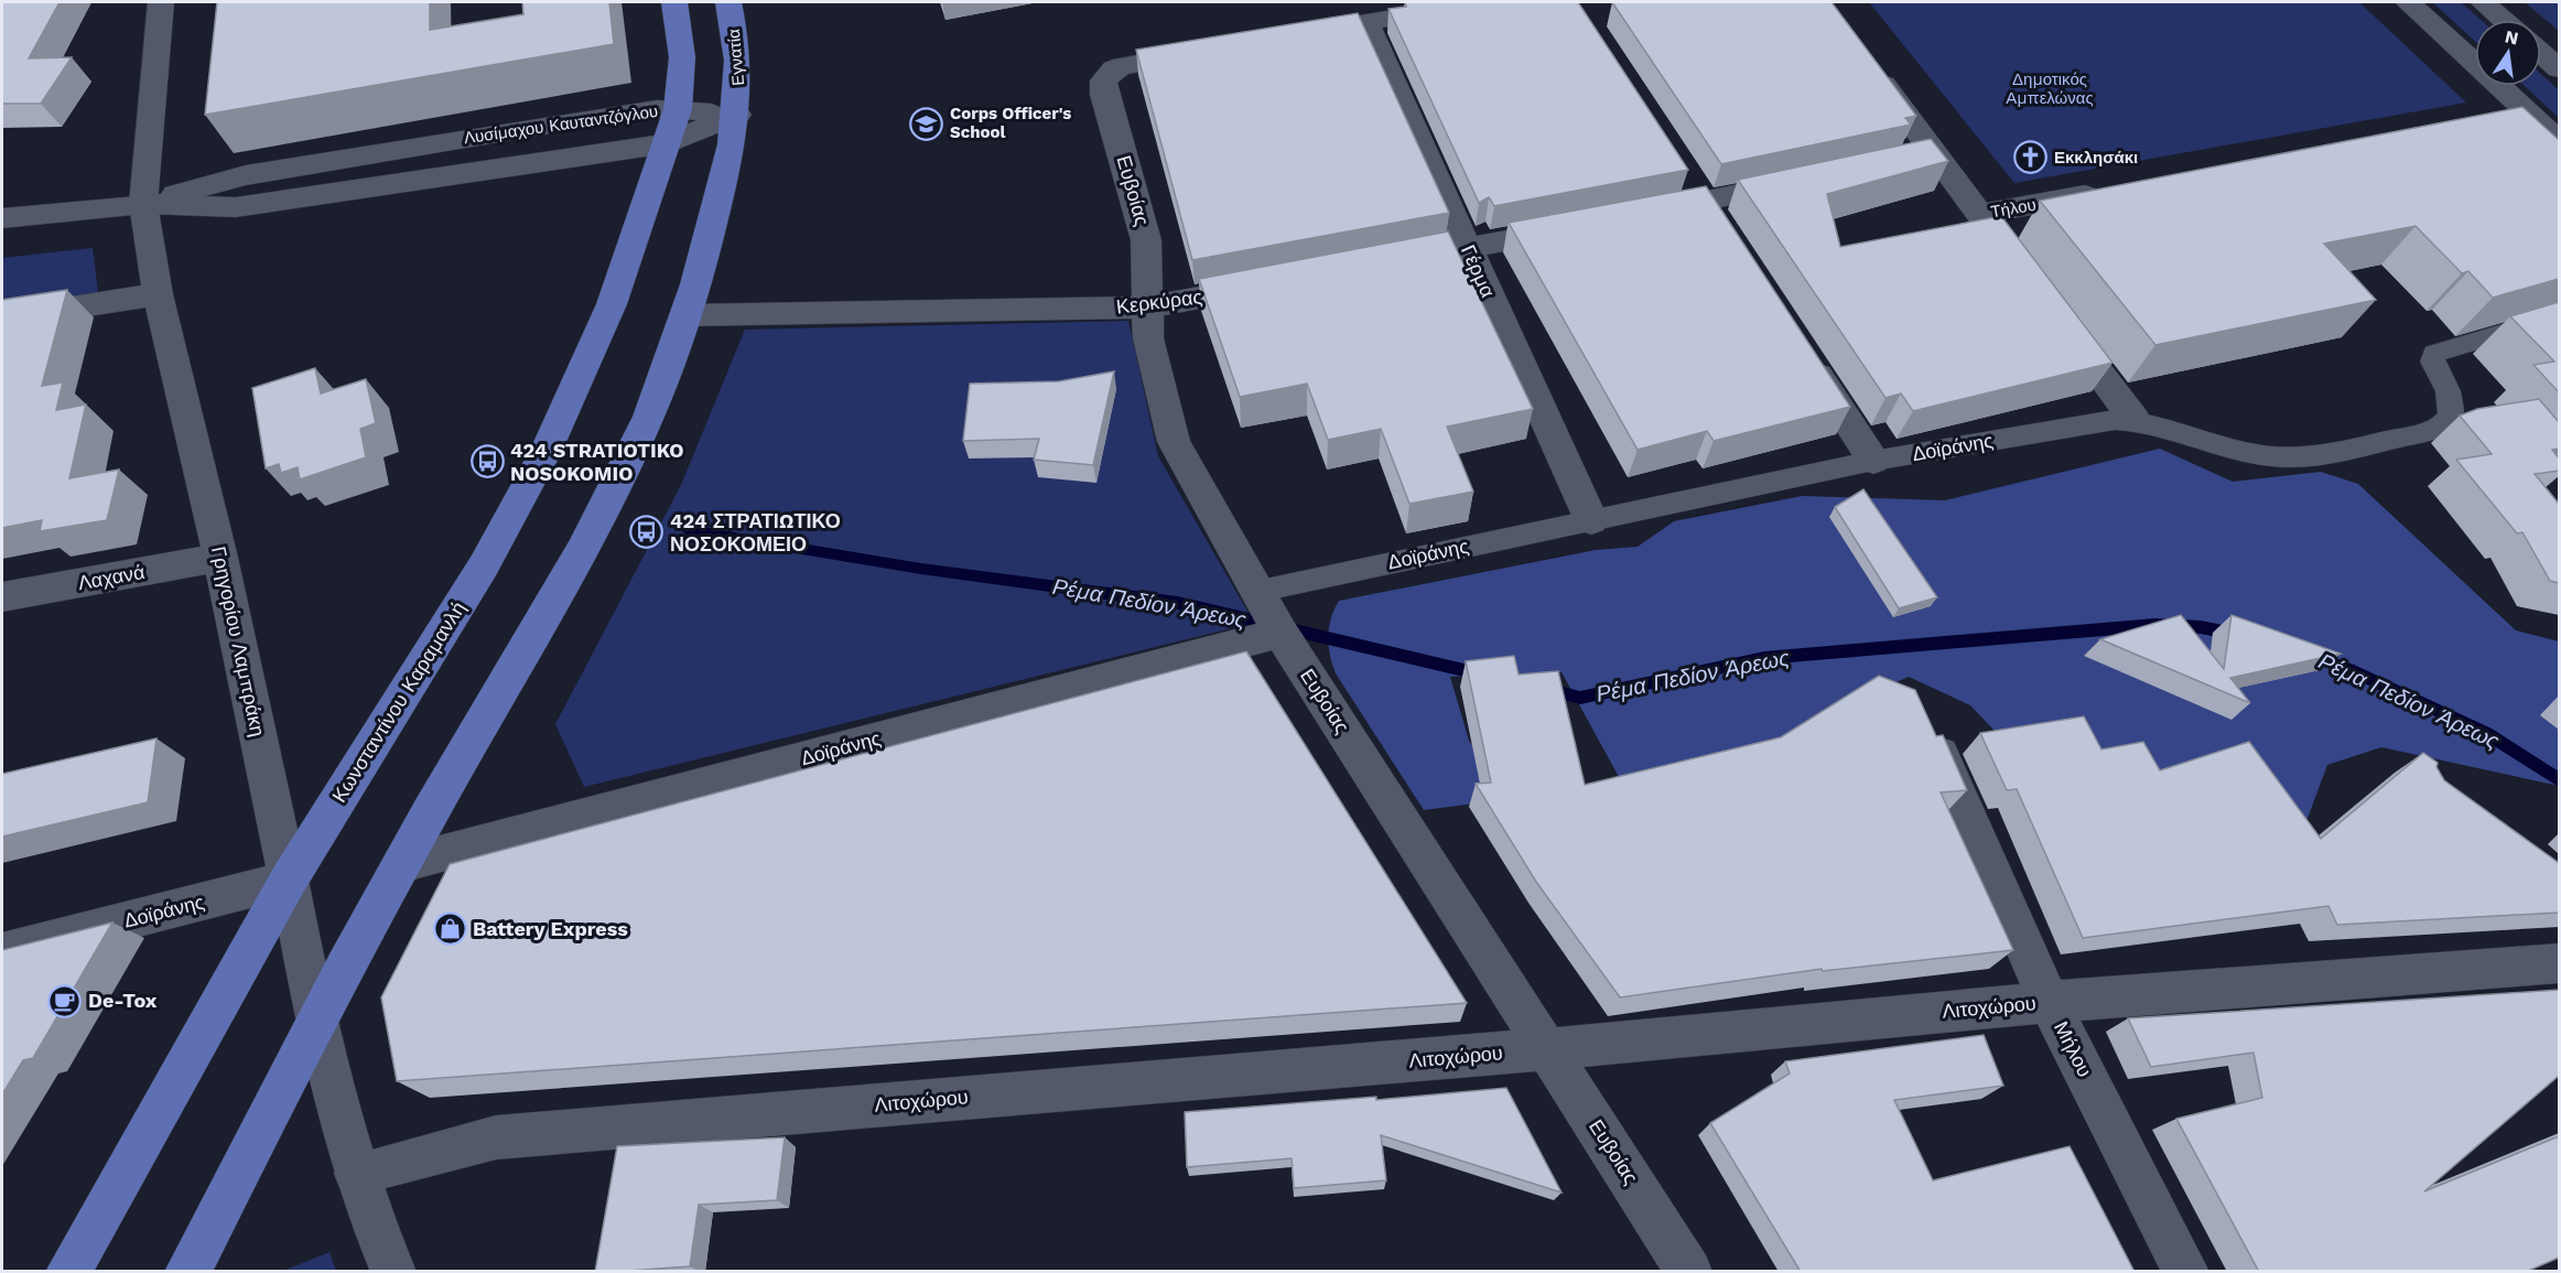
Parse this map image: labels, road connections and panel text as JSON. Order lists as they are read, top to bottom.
{
  "streets": {
    "main road": ["Εγνατία", "Κωνσταντίνου Καραμανλή"],
    "street": [
      "Λυσίμαχου Καυταντζόγλου",
      "Ευβοίας",
      "Τήλου",
      "Γέρμα",
      "Κερκύρας",
      "Δοϊράνης",
      "Λαχανά",
      "Γρηγορίου Λαμπράκη",
      "Λιτοχώρου",
      "Μήλου"
    ]
  },
  "crossings": [
    ["Εγνατία", "Λυσίμαχου Καυταντζόγλου"],
    ["Λυσίμαχου Καυταντζόγλου", "Γρηγορίου Λαμπράκη"],
    ["Λυσίμαχου Καυταντζόγλου", "Κωνσταντίνου Καραμανλή"],
    ["Ευβοίας", "Κερκύρας"],
    ["Ευβοίας", "Δοϊράνης"],
    ["Ευβοίας", "Λιτοχώρου"],
    ["Γέρμα", "Δοϊράνης"],
    ["Δοϊράνης", "Γρηγορίου Λαμπράκη"],
    ["Δοϊράνης", "Κωνσταντίνου Καραμανλή"],
    ["Λαχανά", "Γρηγορίου Λαμπράκη"],
    ["Γρηγορίου Λαμπράκη", "Κωνσταντίνου Καραμανλή"],
    ["Γρηγορίου Λαμπράκη", "Λιτοχώρου"],
    ["Λιτοχώρου", "Μήλου"]
  ],
  "water": ["Ρέμα Πεδίον Άρεως"],
  "parks": ["Δημοτικός Αμπελώνας"],
  "places": {
    "school or university": ["Corps Officer's School"],
    "church": ["Εκκλησάκι"],
    "bus stop": ["424 STRATIOTIKO NOSOKOMIO", "424 ΣΤΡΑΤΙΩΤΙΚΟ ΝΟΣΟΚΟΜΕΙΟ"],
    "shop": ["Battery Express"],
    "cafe": ["De-Tox"]
  },
  "north": "top"
}
